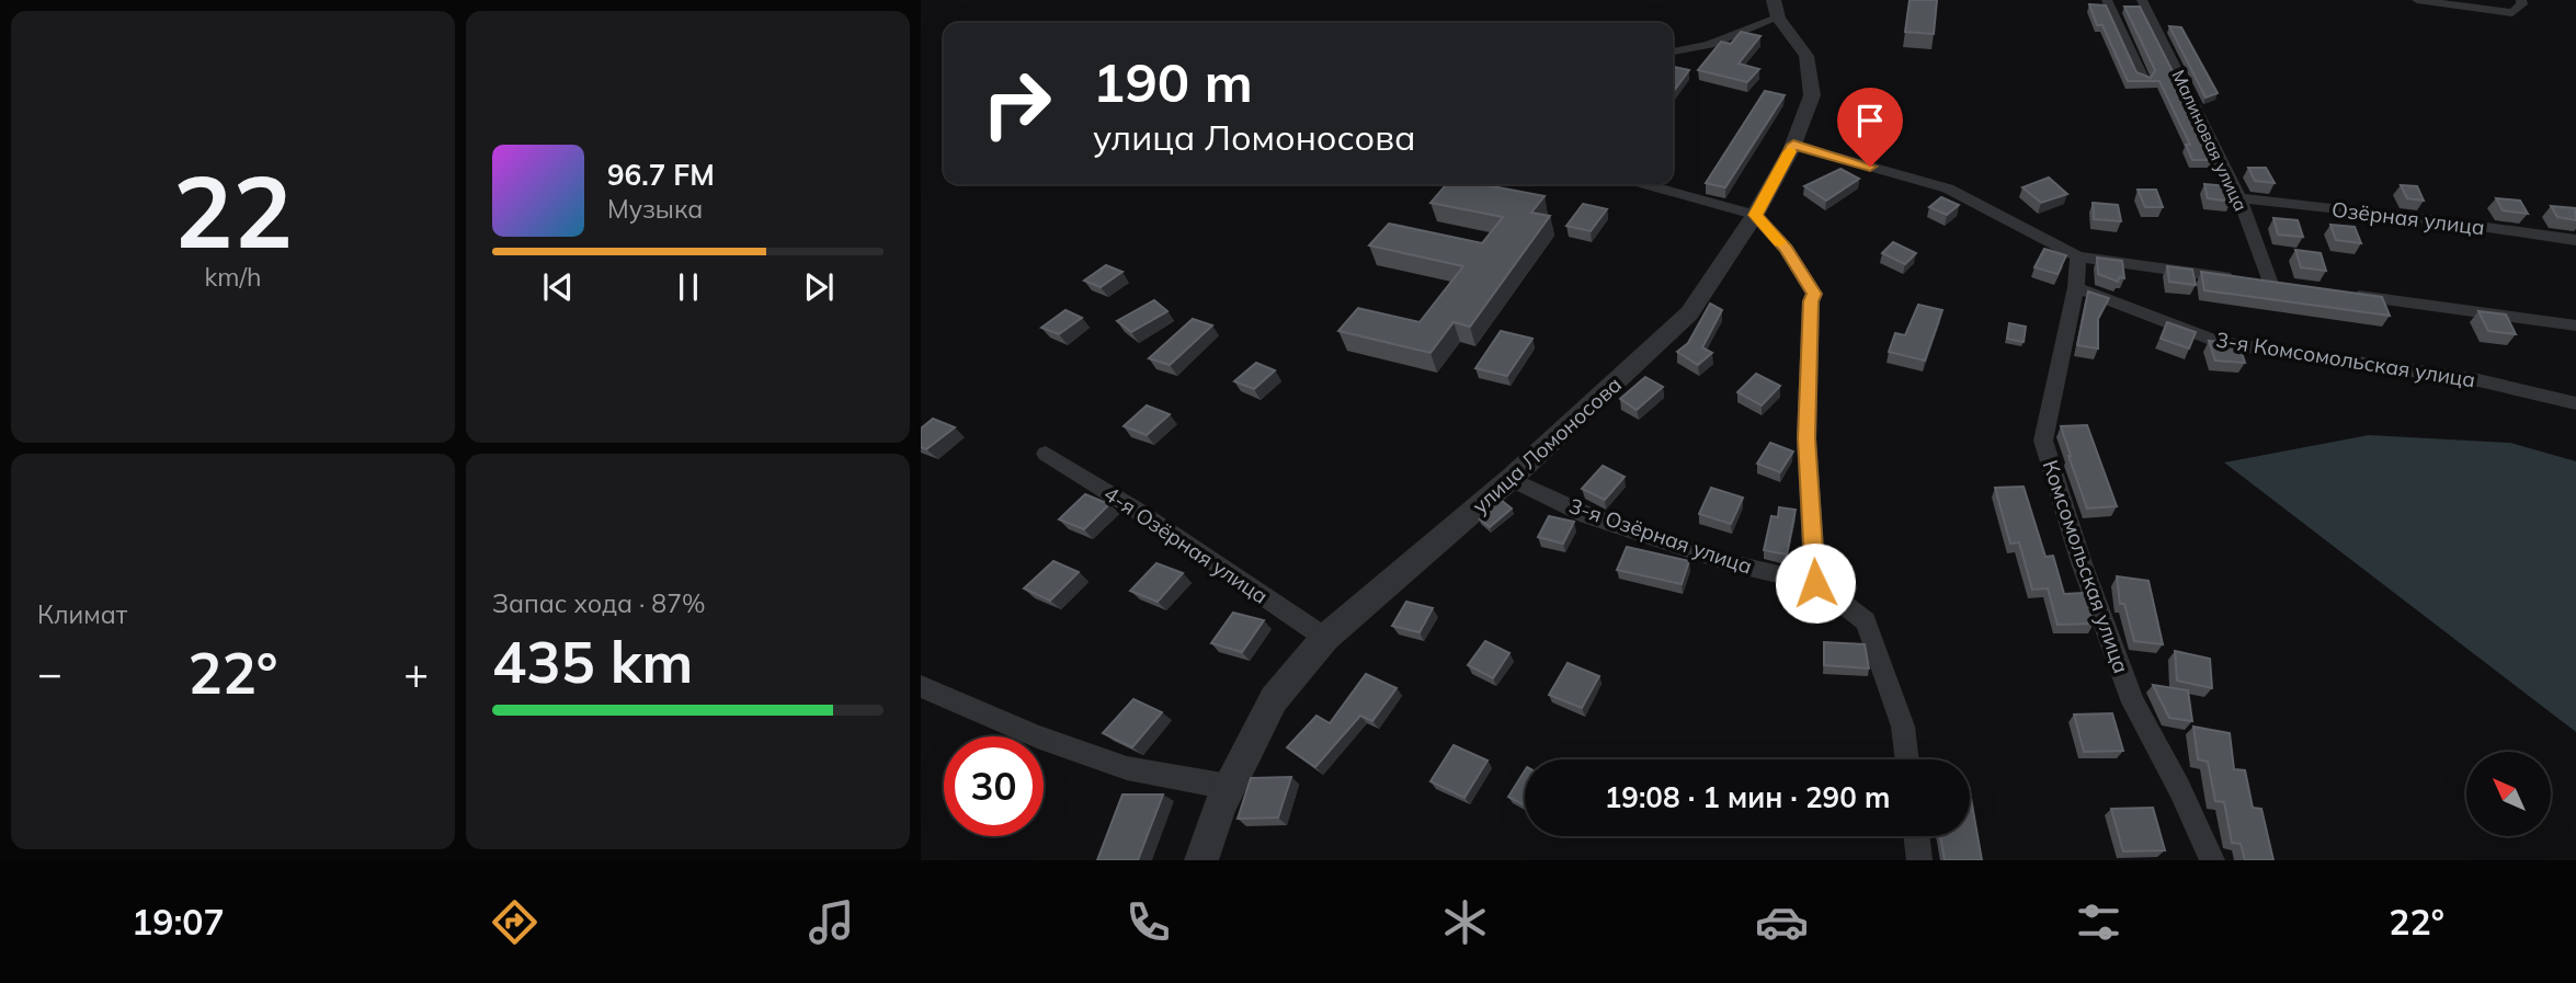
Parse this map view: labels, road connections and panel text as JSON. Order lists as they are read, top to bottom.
{
  "streets": {
    "street": [
      "Малиновая улица",
      "Озёрная улица",
      "3-я Комсомольская улица",
      "улица Ломоносова",
      "3-я Озёрная улица",
      "4-я Озёрная улица",
      "Комсомольская улица"
    ]
  },
  "crossings": [
    ["Малиновая улица", "Озёрная улица"],
    ["Малиновая улица", "Комсомольская улица"],
    ["3-я Комсомольская улица", "Комсомольская улица"],
    ["улица Ломоносова", "3-я Озёрная улица"],
    ["улица Ломоносова", "4-я Озёрная улица"]
  ],
  "north": "top left",
  "page": {
    "tile": [
      ["22", "km/h"],
      "Климат",
      ["Запас хода · 87%", "435 km"]
    ],
    "turn": ["190 m", "улица Ломоносова"],
    "song": ["96.7 FM", "Музыка"],
    "heat": ["−", "22°", "+"],
    "limit": "30",
    "trip": "19:08 · 1 мин · 290 m",
    "tabs": ["19:07", "22°"]
  }
}
